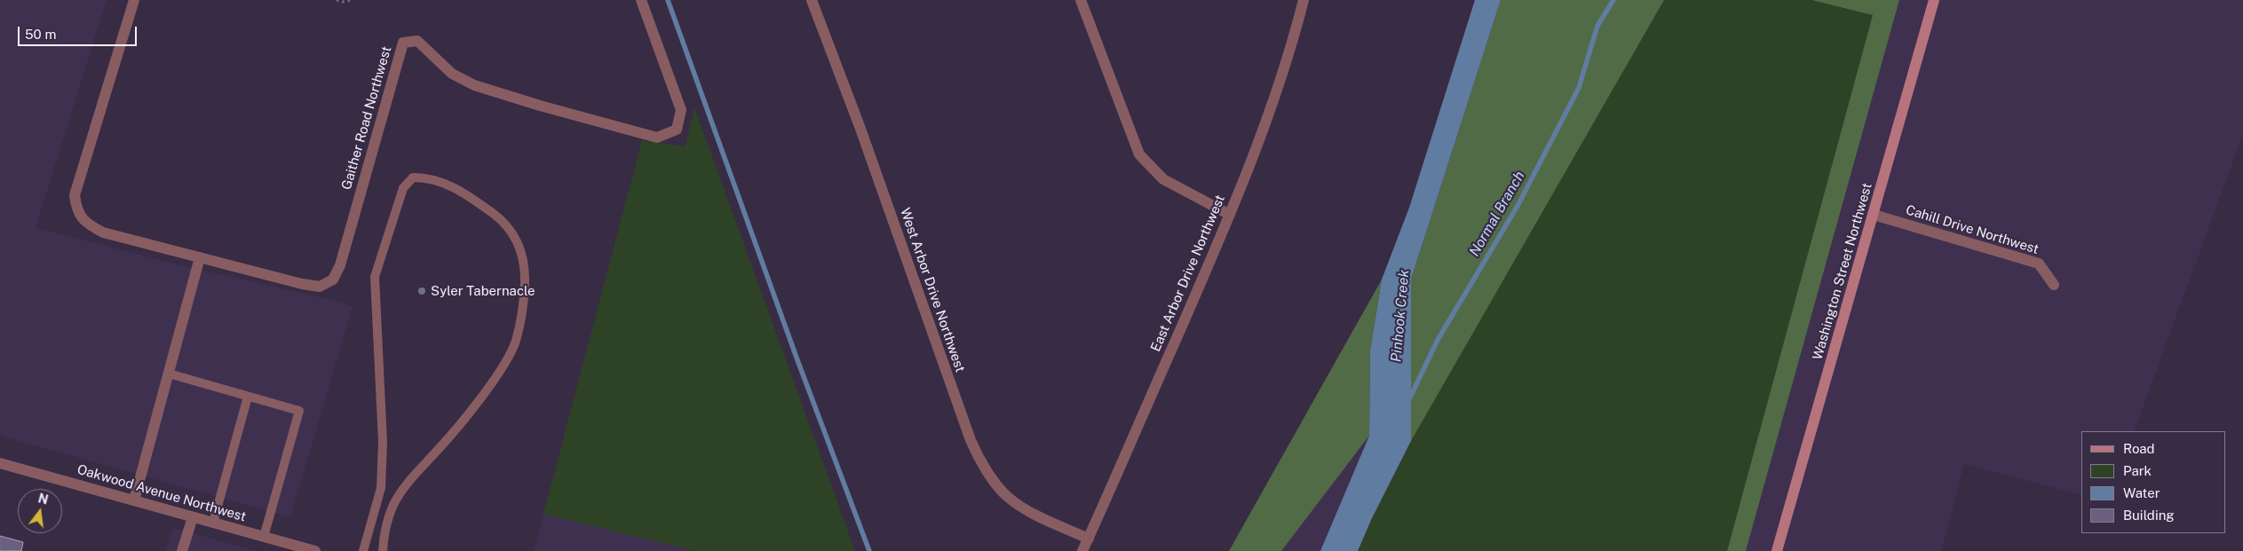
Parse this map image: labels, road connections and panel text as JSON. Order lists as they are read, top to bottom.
{
  "streets": {
    "main road": ["Washington Street Northwest"],
    "street": [
      "Gaither Road Northwest",
      "Cahill Drive Northwest",
      "East Arbor Drive Northwest",
      "West Arbor Drive Northwest",
      "Oakwood Avenue Northwest"
    ]
  },
  "crossings": [
    ["Cahill Drive Northwest", "Washington Street Northwest"],
    ["East Arbor Drive Northwest", "West Arbor Drive Northwest"]
  ],
  "water": ["Normal Branch", "Pinhook Creek"],
  "places": ["Syler Tabernacle"],
  "legend": [
    "Road",
    "Park",
    "Water",
    "Building"
  ],
  "scale_bar": "50 m",
  "north": "top"
}
